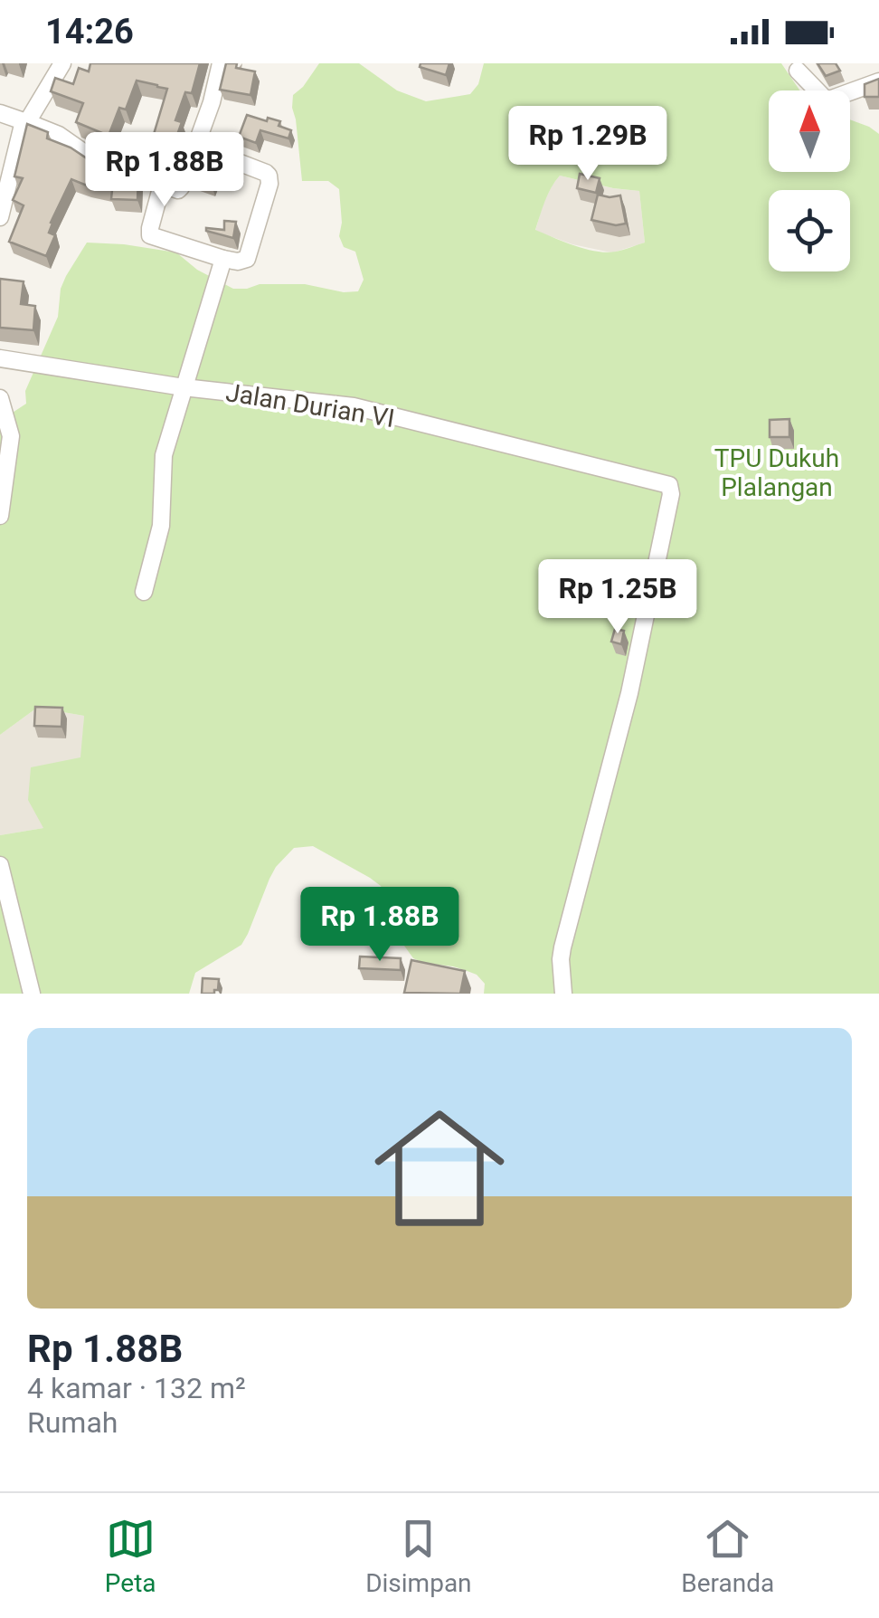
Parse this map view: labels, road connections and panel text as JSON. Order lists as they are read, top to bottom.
{
  "streets": {
    "street": ["Jalan Durian VI"]
  },
  "parks": ["TPU Dukuh Plalangan"],
  "north": "top",
  "page": {
    "status": "14:26",
    "price": [
      "Rp 1.29B",
      "Rp 1.88B",
      "Rp 1.25B",
      "Rp 1.88B"
    ],
    "list": [
      {
        "name": "Rp 1.88B",
        "note": "4 kamar · 132 m² · Rumah"
      }
    ],
    "tabs": ["Peta", "Disimpan", "Beranda"]
  }
}
